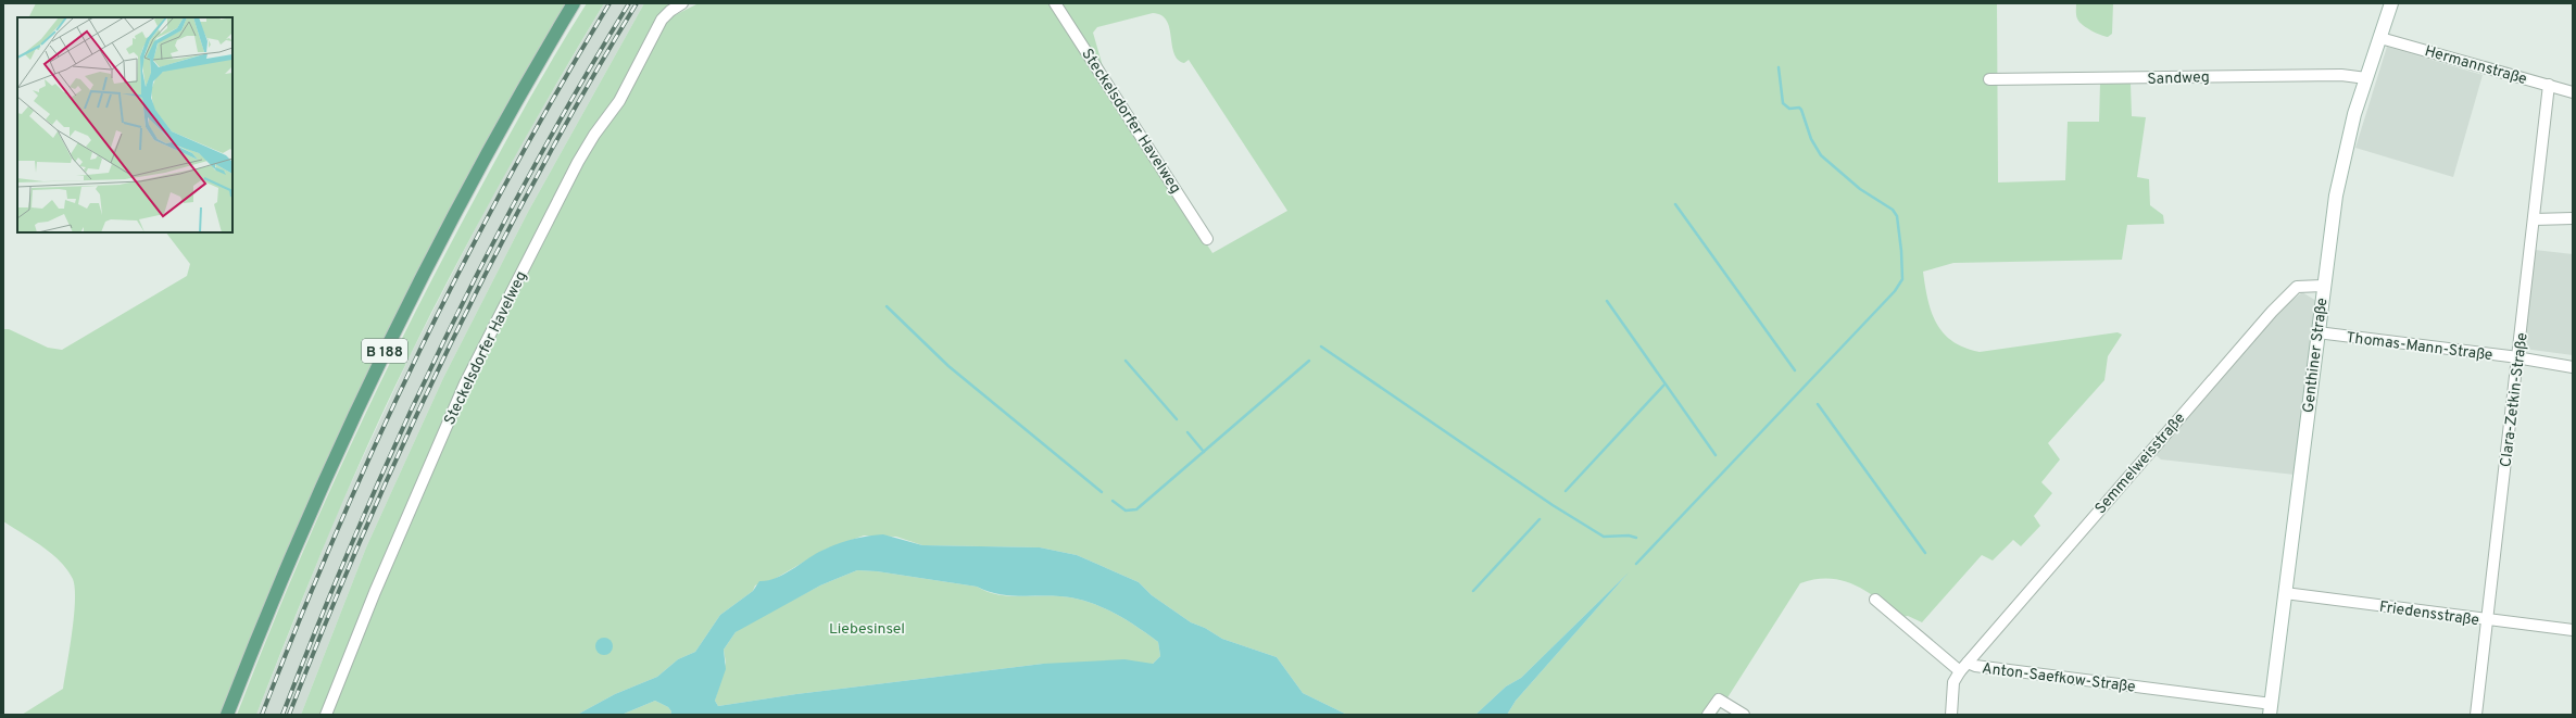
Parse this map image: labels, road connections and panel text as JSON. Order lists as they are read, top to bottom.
{
  "streets": {
    "main road": ["B 188", "Genthiner Straße"],
    "street": [
      "Hermannstraße",
      "Sandweg",
      "Steckelsdorfer Havelweg",
      "Thomas-Mann-Straße",
      "Clara-Zetkin-Straße",
      "Semmelweisstraße",
      "Friedensstraße",
      "Anton-Saefkow-Straße"
    ]
  },
  "crossings": [
    ["Hermannstraße", "Genthiner Straße"],
    ["Hermannstraße", "Clara-Zetkin-Straße"],
    ["Sandweg", "Genthiner Straße"],
    ["Thomas-Mann-Straße", "Genthiner Straße"],
    ["Thomas-Mann-Straße", "Clara-Zetkin-Straße"],
    ["Genthiner Straße", "Semmelweisstraße"],
    ["Genthiner Straße", "Friedensstraße"],
    ["Genthiner Straße", "Anton-Saefkow-Straße"],
    ["Clara-Zetkin-Straße", "Friedensstraße"],
    ["Semmelweisstraße", "Anton-Saefkow-Straße"]
  ],
  "parks": ["Liebesinsel"]
}
